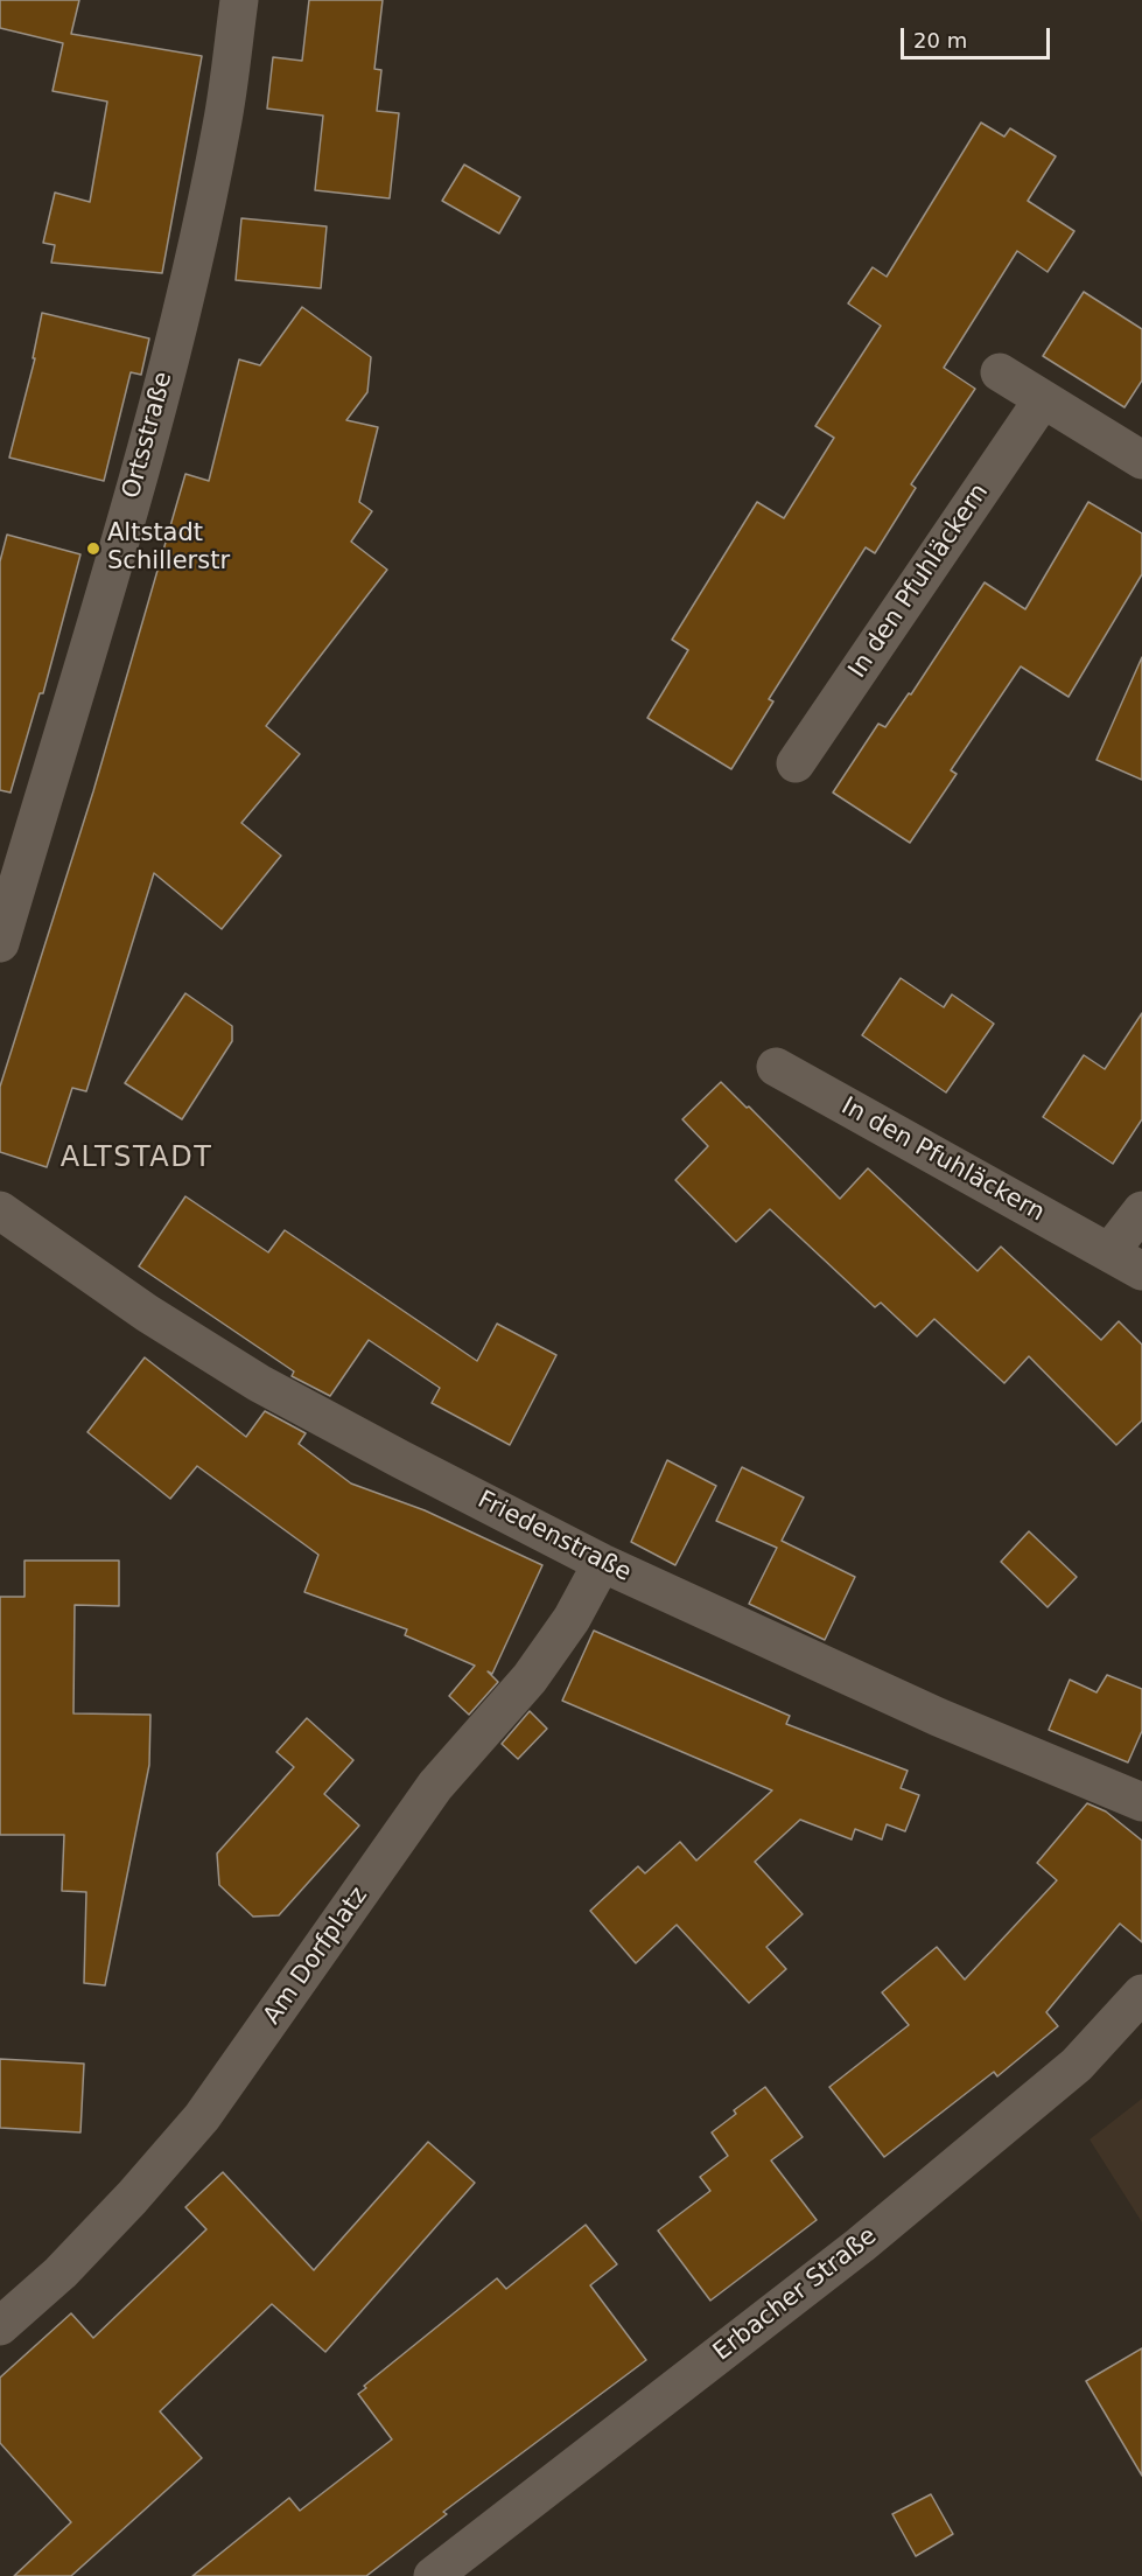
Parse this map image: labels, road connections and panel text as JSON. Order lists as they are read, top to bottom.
{
  "streets": {
    "street": [
      "Ortsstraße",
      "In den Pfuhläckern",
      "Friedenstraße",
      "Am Dorfplatz",
      "Erbacher Straße"
    ]
  },
  "crossings": [
    ["Friedenstraße", "Am Dorfplatz"]
  ],
  "districts": ["ALTSTADT"],
  "places": ["Altstadt Schillerstr"],
  "scale_bar": "20 m"
}
